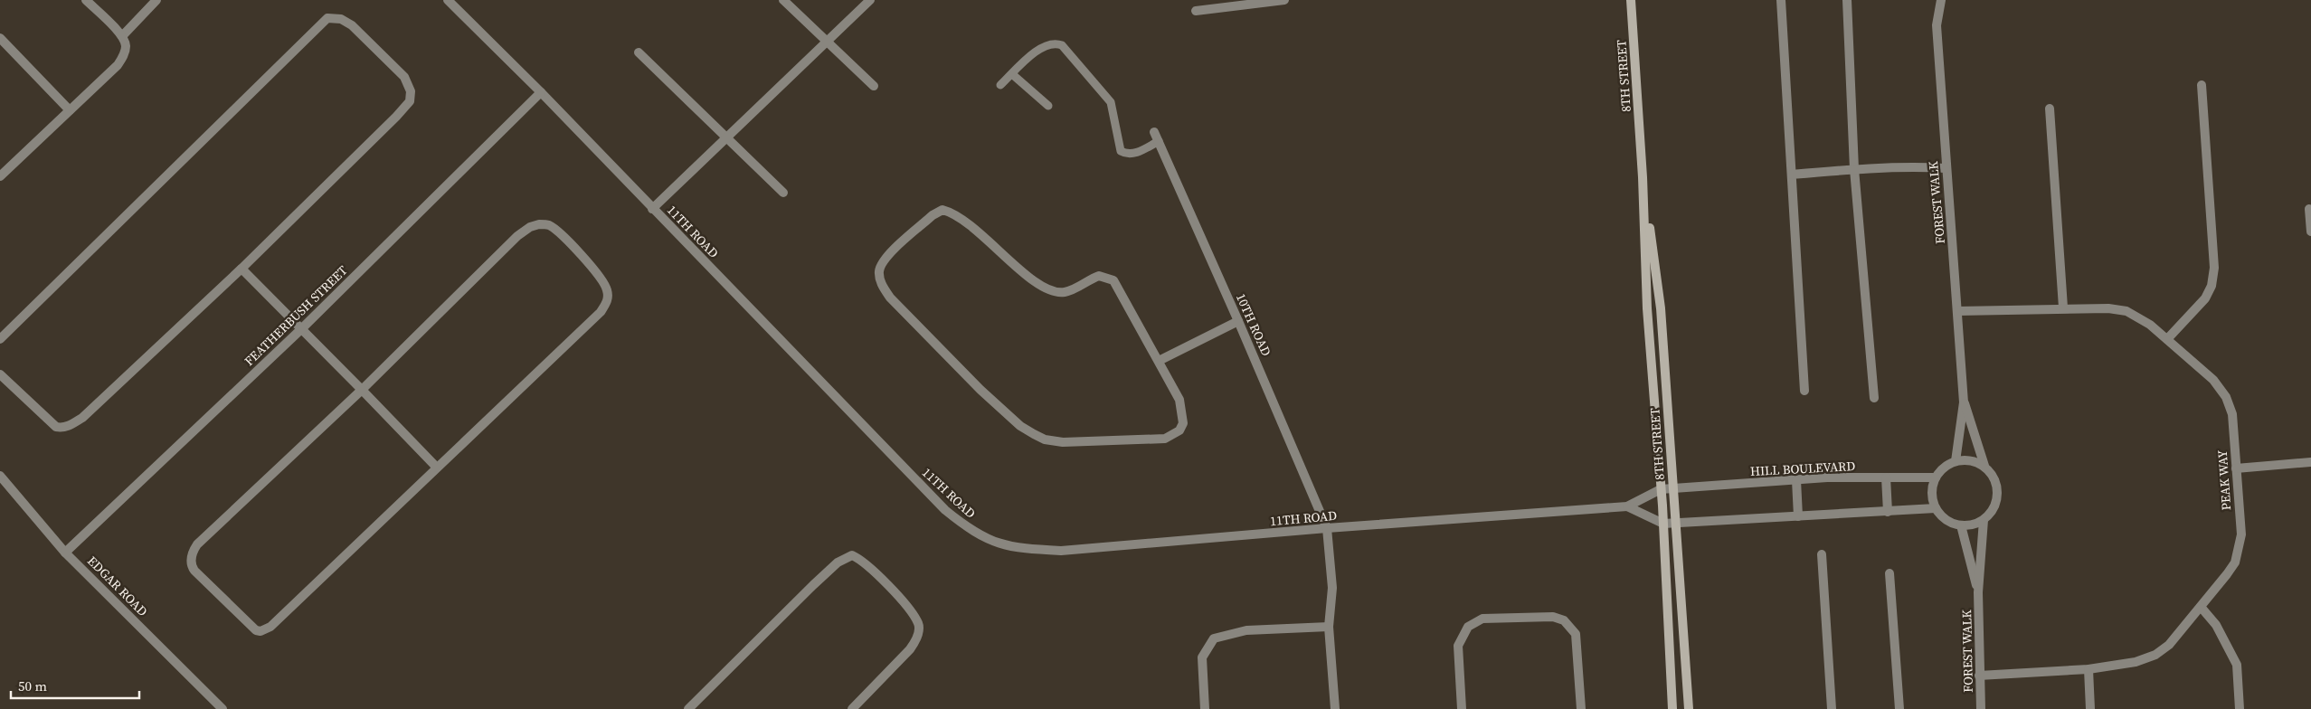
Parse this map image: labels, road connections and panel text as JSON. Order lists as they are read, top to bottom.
{
  "streets": {
    "street": [
      "8TH STREET",
      "FOREST WALK",
      "11TH ROAD",
      "FEATHERBUSH STREET",
      "10TH ROAD",
      "HILL BOULEVARD",
      "PEAK WAY",
      "EDGAR ROAD"
    ]
  },
  "crossings": [
    ["8TH STREET", "11TH ROAD"],
    ["8TH STREET", "HILL BOULEVARD"],
    ["FOREST WALK", "HILL BOULEVARD"],
    ["FOREST WALK", "PEAK WAY"],
    ["11TH ROAD", "FEATHERBUSH STREET"],
    ["11TH ROAD", "10TH ROAD"],
    ["11TH ROAD", "HILL BOULEVARD"],
    ["FEATHERBUSH STREET", "EDGAR ROAD"]
  ],
  "scale_bar": "50 m"
}
